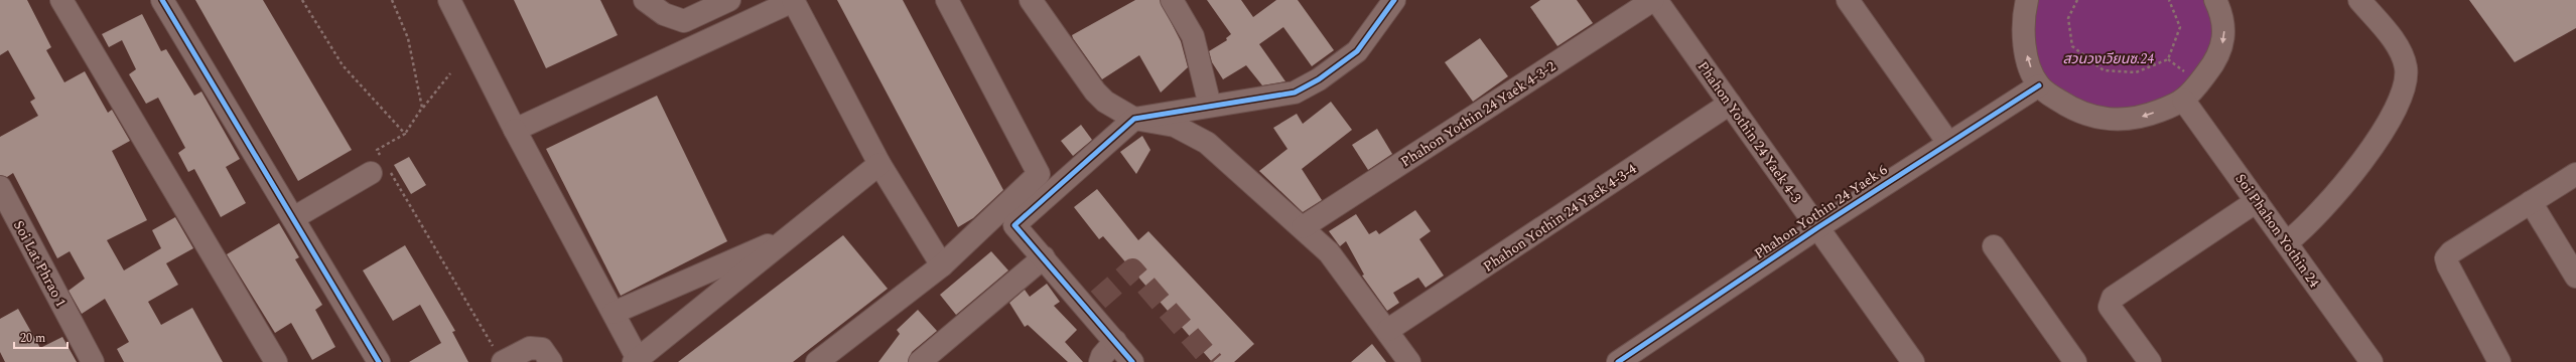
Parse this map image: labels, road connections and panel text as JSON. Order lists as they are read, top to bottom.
{
  "streets": {
    "street": [
      "Phahon Yothin 24 Yaek 4-3-2",
      "Phahon Yothin 24 Yaek 4-3",
      "Phahon Yothin 24 Yaek 6",
      "Phahon Yothin 24 Yaek 4-3-4",
      "Soi Phahon Yothin 24",
      "Soi Lat Phrao 1"
    ]
  },
  "crossings": [
    ["Phahon Yothin 24 Yaek 4-3-2", "Phahon Yothin 24 Yaek 4-3"],
    ["Phahon Yothin 24 Yaek 4-3", "Phahon Yothin 24 Yaek 6"],
    ["Phahon Yothin 24 Yaek 4-3", "Phahon Yothin 24 Yaek 4-3-4"]
  ],
  "parks": ["สวนวงเวียนซ.24"],
  "scale_bar": "20 m"
}
